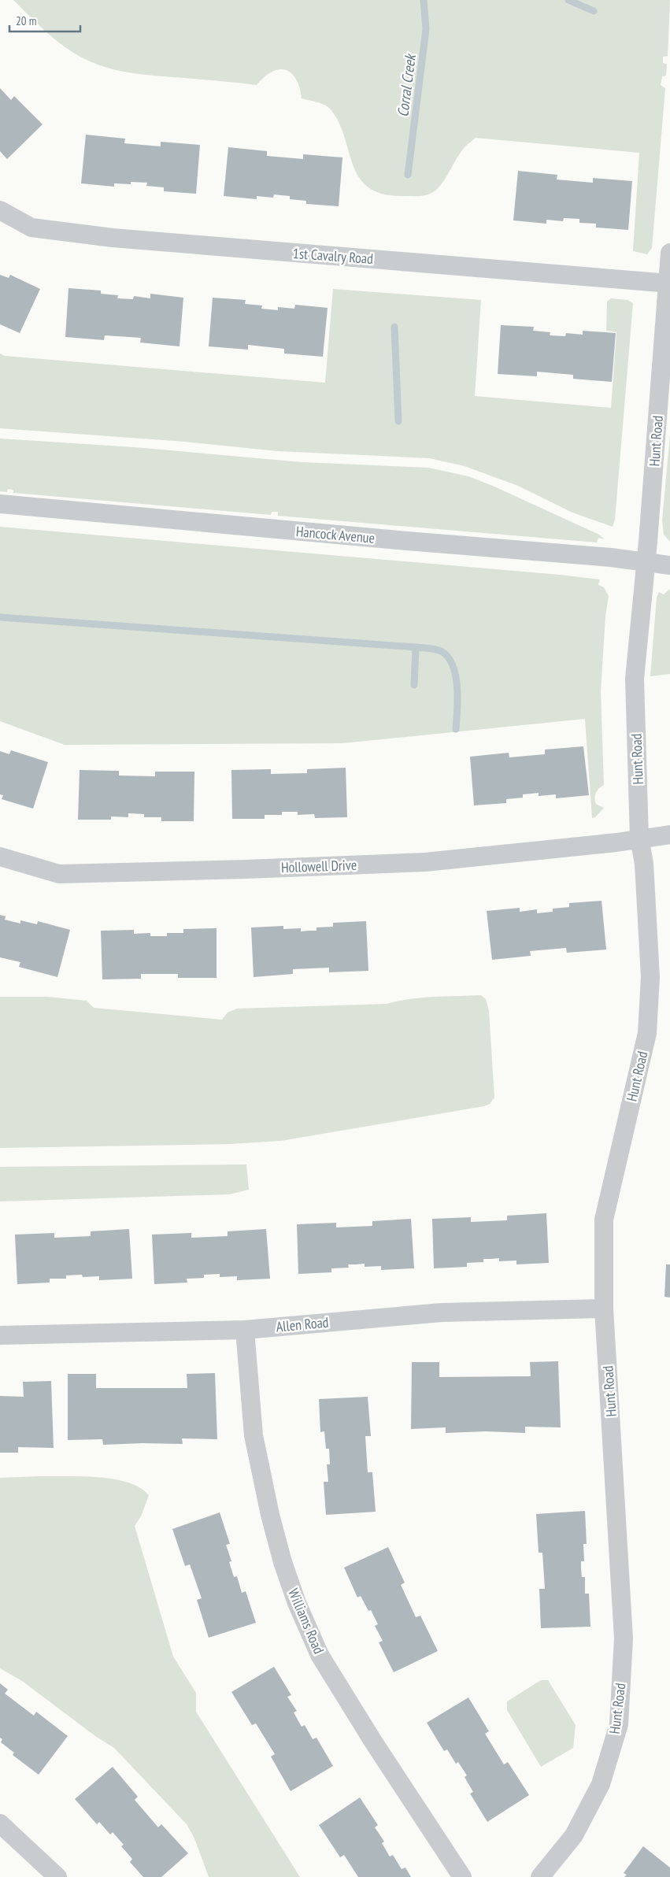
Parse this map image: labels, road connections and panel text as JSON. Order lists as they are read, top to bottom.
{
  "streets": {
    "street": [
      "1st Cavalry Road",
      "Hunt Road",
      "Hancock Avenue",
      "Hollowell Drive",
      "Allen Road",
      "Williams Road"
    ]
  },
  "crossings": [
    ["1st Cavalry Road", "Hunt Road"],
    ["Hunt Road", "Hancock Avenue"],
    ["Hunt Road", "Hollowell Drive"],
    ["Hunt Road", "Allen Road"],
    ["Allen Road", "Williams Road"]
  ],
  "water": ["Corral Creek"],
  "scale_bar": "20 m"
}
